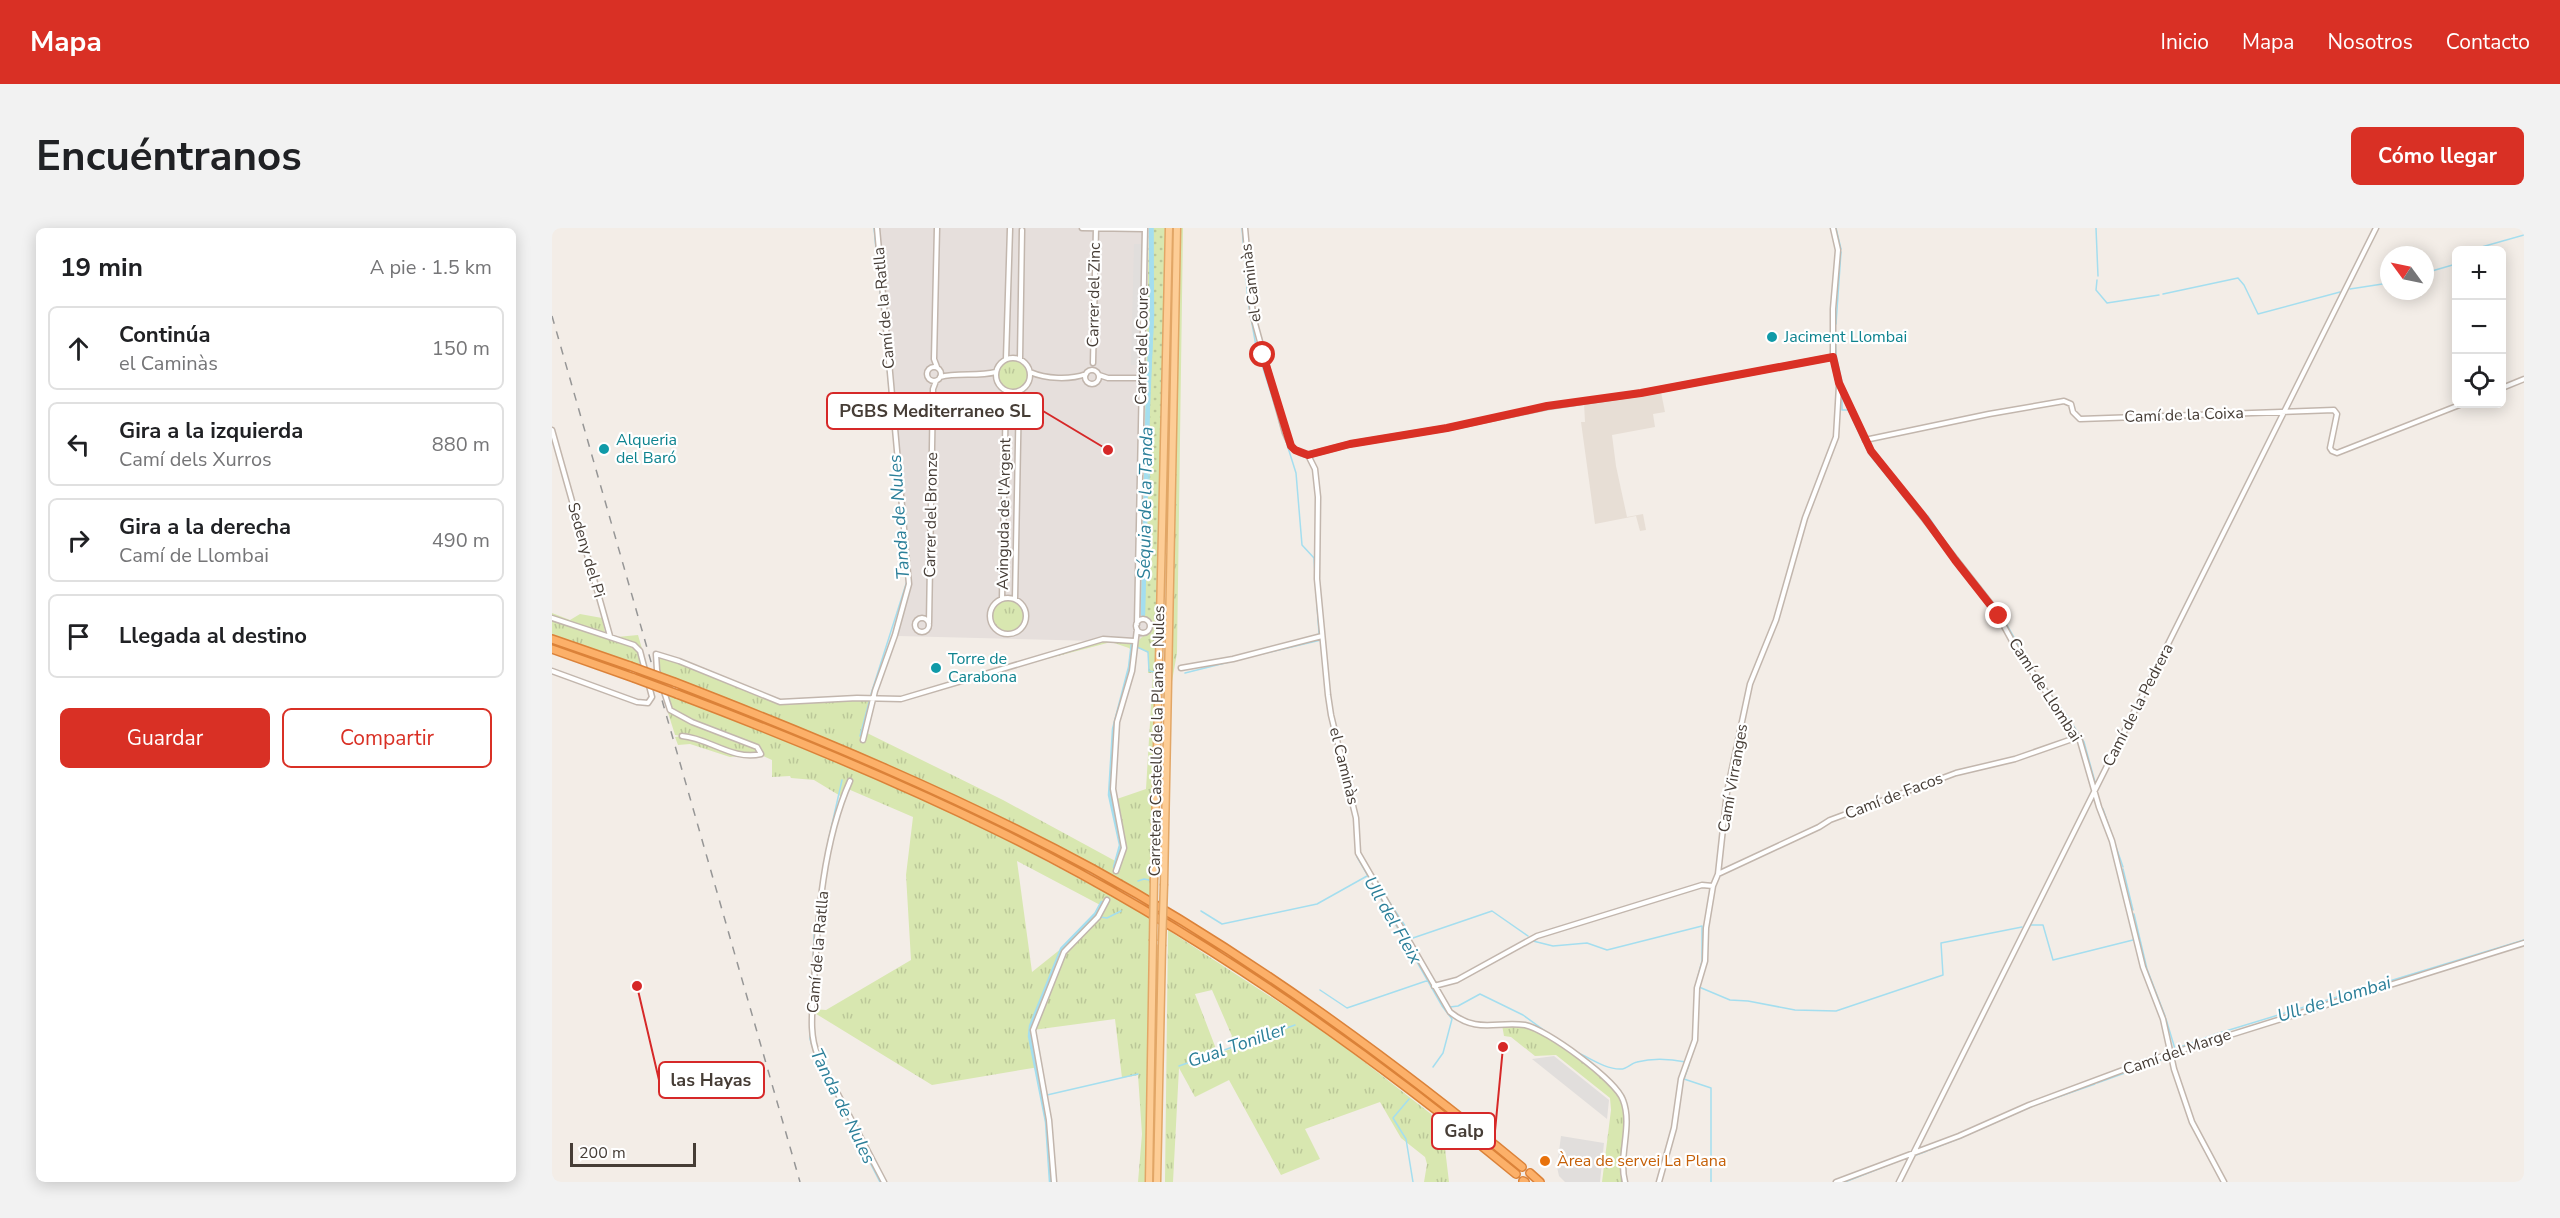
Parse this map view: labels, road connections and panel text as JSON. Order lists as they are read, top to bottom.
{
  "streets": {
    "main road": ["Carretera Castelló de la Plana - Nules"],
    "street": [
      "el Caminàs",
      "Carrer del Zinc",
      "Camí de la Ratlla",
      "Carrer del Coure",
      "Camí de la Coixa",
      "Avinguda de l'Argent",
      "Carrer del Bronze",
      "Sedeny del Pi",
      "Camí de Llombai",
      "Camí de la Pedrera",
      "Camí Virranges",
      "Camí de Facos",
      "Camí del Marge"
    ]
  },
  "crossings": [
    ["Camí de la Coixa", "Camí de Llombai"],
    ["Camí de la Coixa", "Camí de la Pedrera"],
    ["Camí de Llombai", "Camí de la Pedrera"],
    ["Camí de Llombai", "Camí Virranges"],
    ["Camí de Llombai", "Camí de Facos"],
    ["Camí de Llombai", "Camí del Marge"],
    ["Camí de la Pedrera", "Camí del Marge"],
    ["Camí Virranges", "Camí de Facos"]
  ],
  "water": [
    "Séquia de la Tanda",
    "Tanda de Nules",
    "Ull del Fleix",
    "Ull de Llombai",
    "Gual Toniller"
  ],
  "places": [
    "Jaciment Llombai",
    "Alqueria del Baró",
    "PGBS Mediterraneo SL",
    "Torre de Carabona",
    "las Hayas",
    "Galp",
    "Àrea de servei La Plana"
  ],
  "scale_bar": "200 m",
  "north": "top left",
  "page": {
    "header": "Mapa",
    "nav": [
      "Inicio",
      "Mapa",
      "Nosotros",
      "Contacto"
    ],
    "buttons": [
      "Cómo llegar",
      ["Guardar", "Compartir"]
    ],
    "title": "Encuéntranos",
    "heading": ["19 min", "A pie · 1.5 km"],
    "map_buttons": ["+", "−"],
    "list": [
      ["Continúa", "el Caminàs", "150 m"],
      ["Gira a la izquierda", "Camí dels Xurros", "880 m"],
      ["Gira a la derecha", "Camí de Llombai", "490 m"],
      "Llegada al destino"
    ],
    "scale": "200 m"
  }
}
